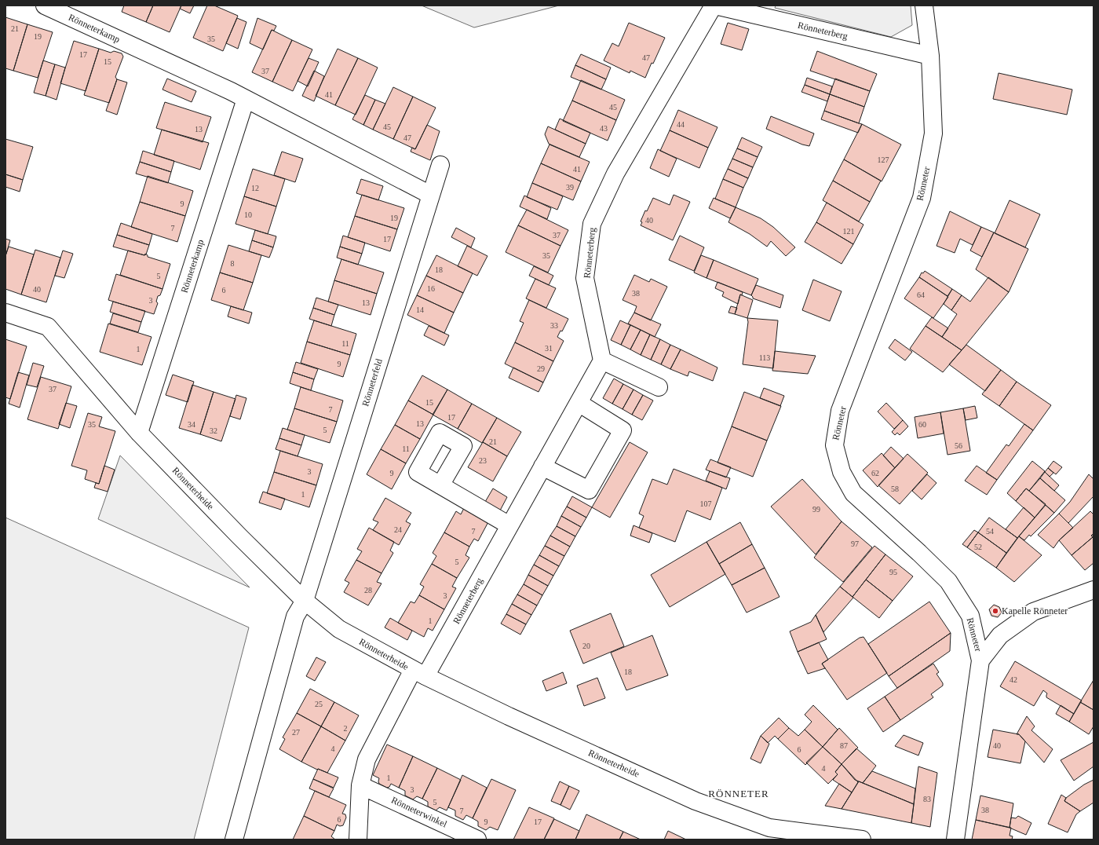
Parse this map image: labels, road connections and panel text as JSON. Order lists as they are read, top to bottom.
{
  "streets": {
    "street": [
      "Rönneterkamp",
      "Rönneterberg",
      "Rönneter",
      "Rönneterfeld",
      "Rönneterheide",
      "Rönneterwinkel"
    ]
  },
  "crossings": [
    ["Rönneterkamp", "Rönneterfeld"],
    ["Rönneterkamp", "Rönneterheide"],
    ["Rönneterberg", "Rönneter"],
    ["Rönneterberg", "Rönneterheide"],
    ["Rönneterfeld", "Rönneterheide"]
  ],
  "districts": ["RÖNNETER"],
  "places": ["Kapelle Rönneter"],
  "house_numbers": [
    "21",
    "19",
    "35",
    "17",
    "47",
    "15",
    "37",
    "41",
    "45",
    "44",
    "45",
    "43",
    "13",
    "47",
    "127",
    "41",
    "39",
    "12",
    "9",
    "10",
    "19",
    "40",
    "7",
    "121",
    "37",
    "17",
    "35",
    "8",
    "18",
    "5",
    "16",
    "40",
    "6",
    "38",
    "64",
    "3",
    "13",
    "14",
    "33",
    "11",
    "31",
    "1",
    "113",
    "9",
    "29",
    "37",
    "15",
    "7",
    "17",
    "13",
    "35",
    "34",
    "60",
    "5",
    "32",
    "21",
    "56",
    "11",
    "23",
    "3",
    "9",
    "62",
    "58",
    "1",
    "107",
    "99",
    "24",
    "7",
    "54",
    "97",
    "52",
    "5",
    "95",
    "28",
    "3",
    "1",
    "20",
    "18",
    "42",
    "25",
    "2",
    "27",
    "87",
    "40",
    "4",
    "6",
    "4",
    "1",
    "3",
    "83",
    "5",
    "38",
    "7",
    "6",
    "9",
    "17"
  ]
}
